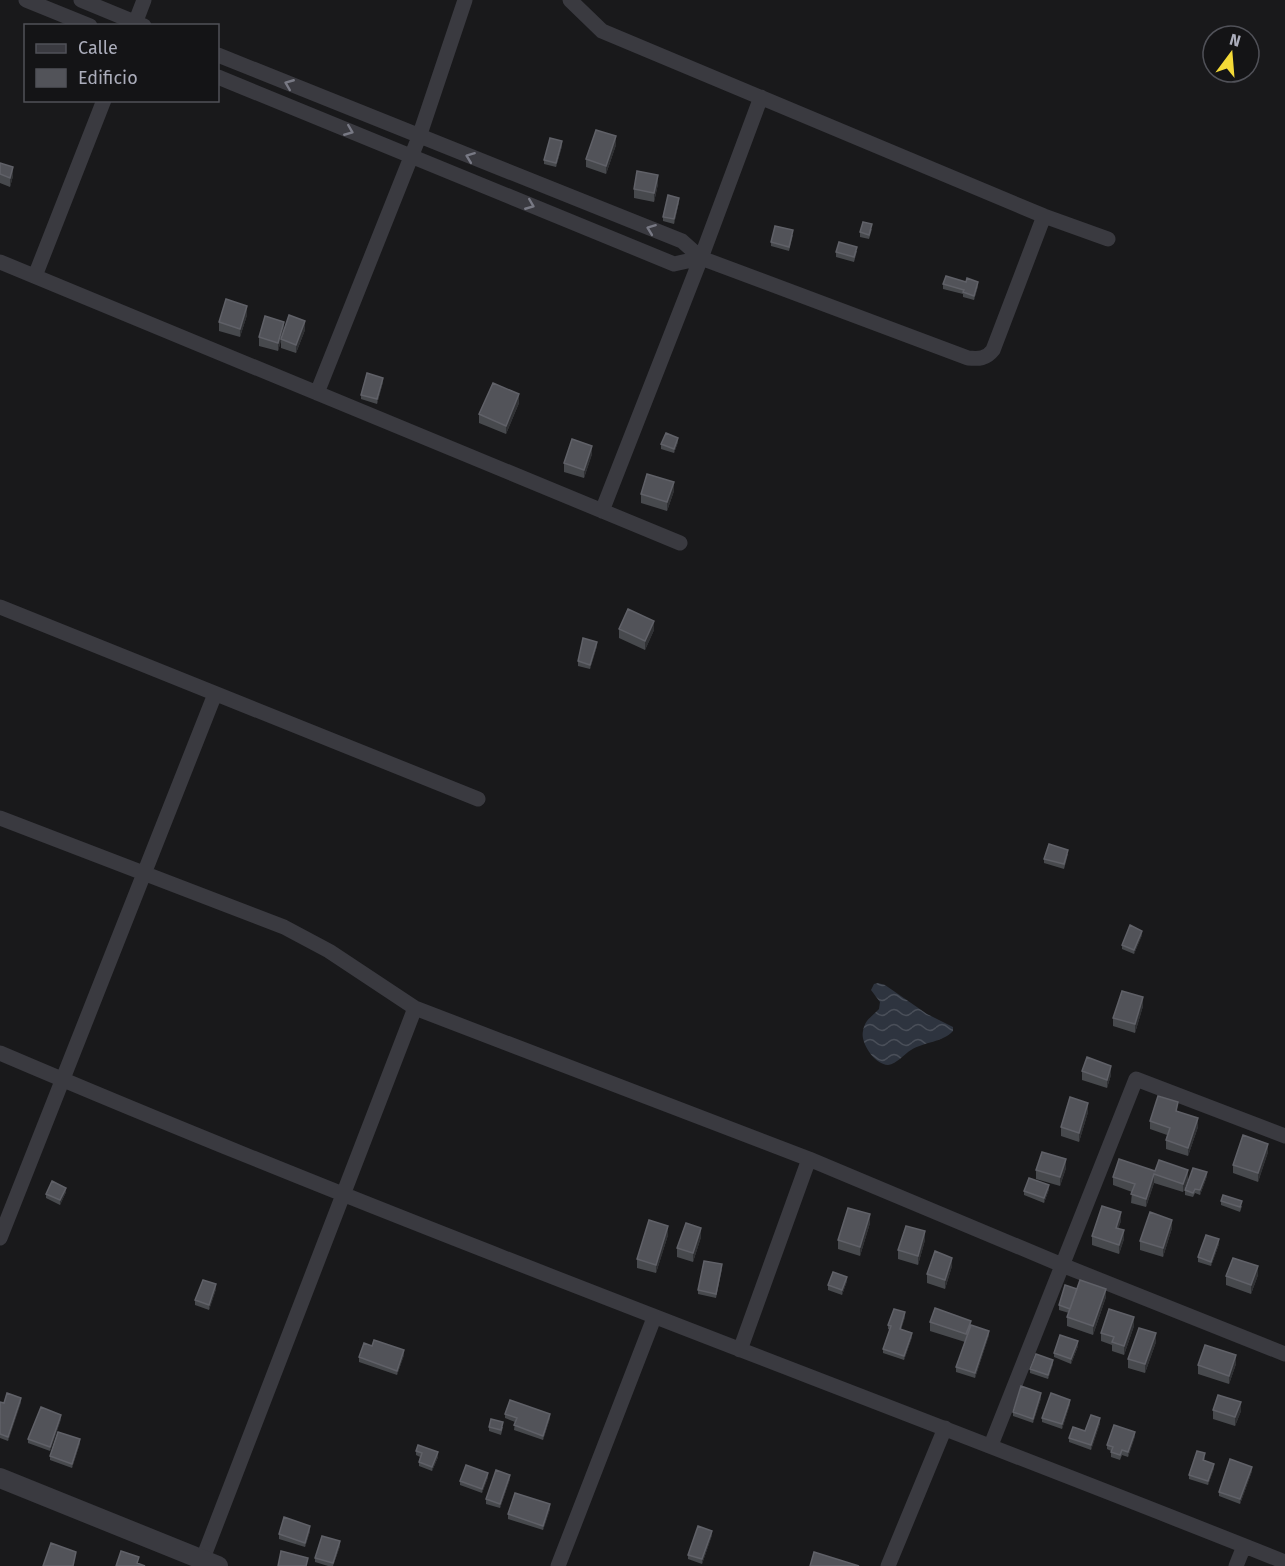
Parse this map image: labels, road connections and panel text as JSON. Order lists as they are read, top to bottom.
{
  "legend": ["Calle", "Edificio"],
  "north": "top"
}
